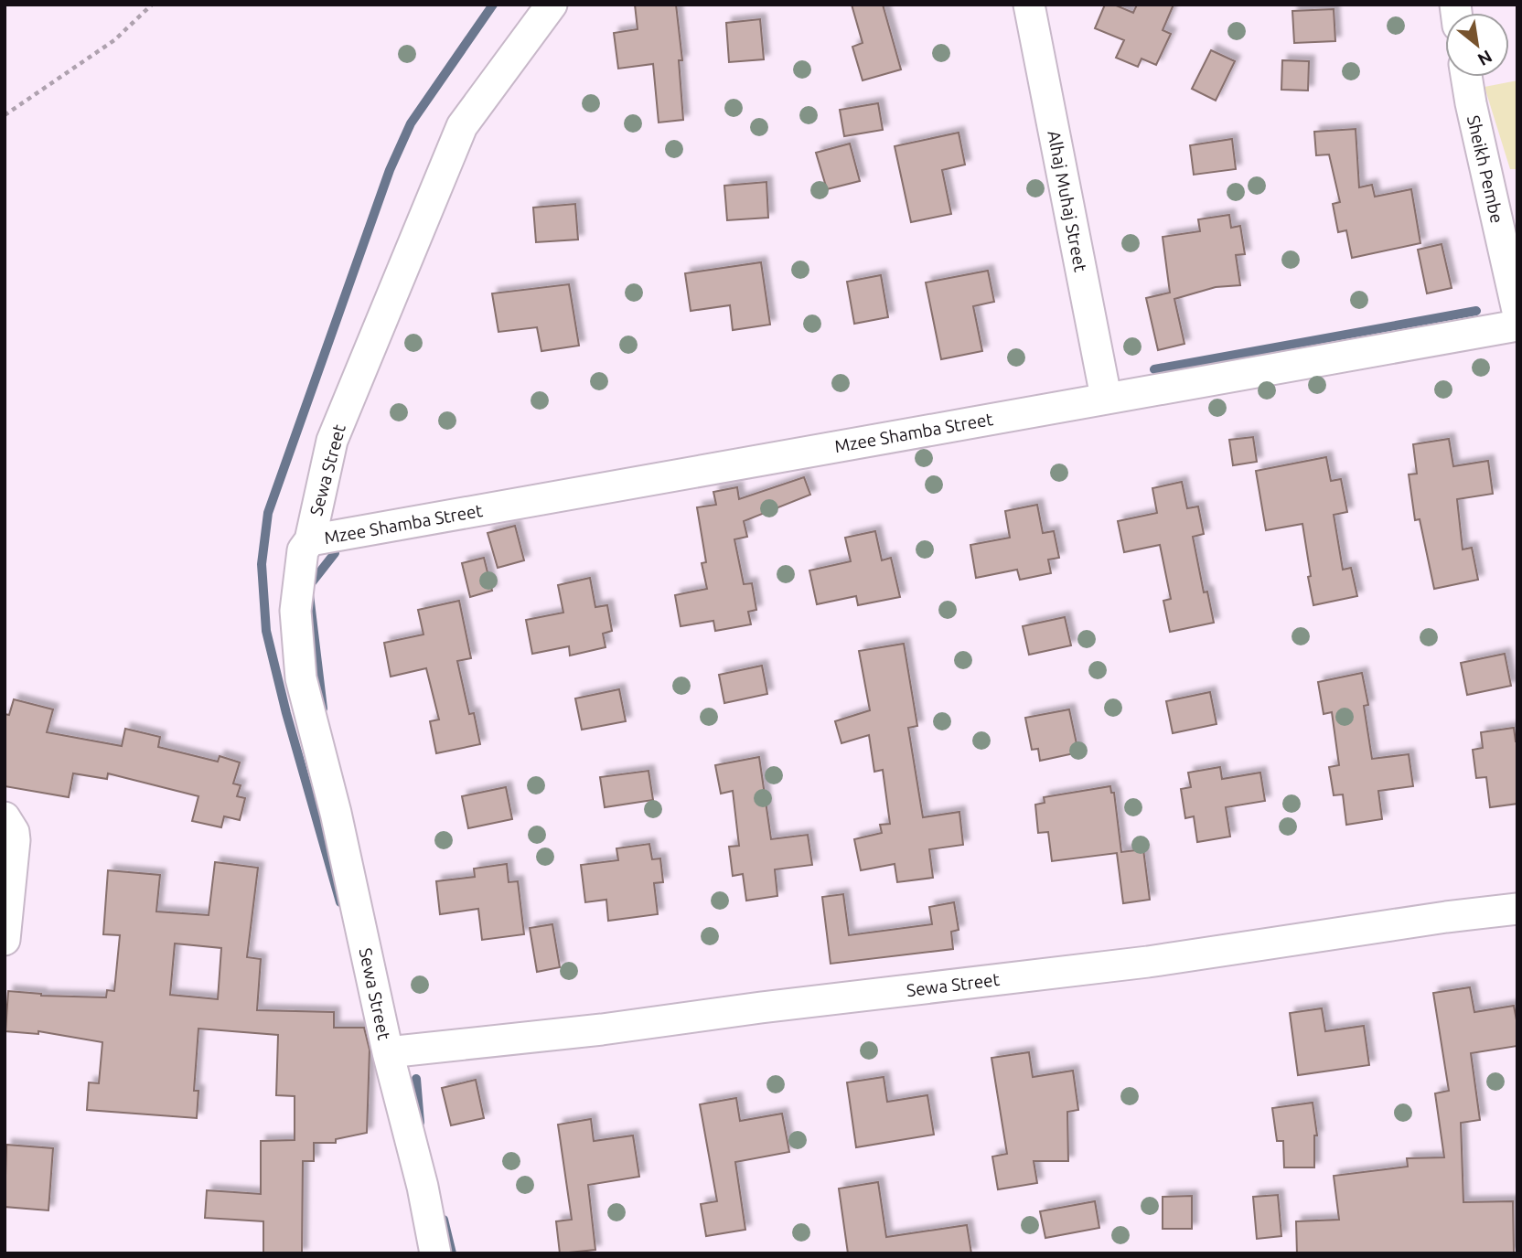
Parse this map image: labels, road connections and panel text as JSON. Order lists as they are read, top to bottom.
{
  "streets": {
    "street": [
      "Sheikh Pembe",
      "Alhaj Muhaj Street",
      "Mzee Shamba Street",
      "Sewa Street"
    ]
  },
  "crossings": [
    ["Alhaj Muhaj Street", "Mzee Shamba Street"],
    ["Mzee Shamba Street", "Sewa Street"]
  ],
  "north": "bottom right"
}
